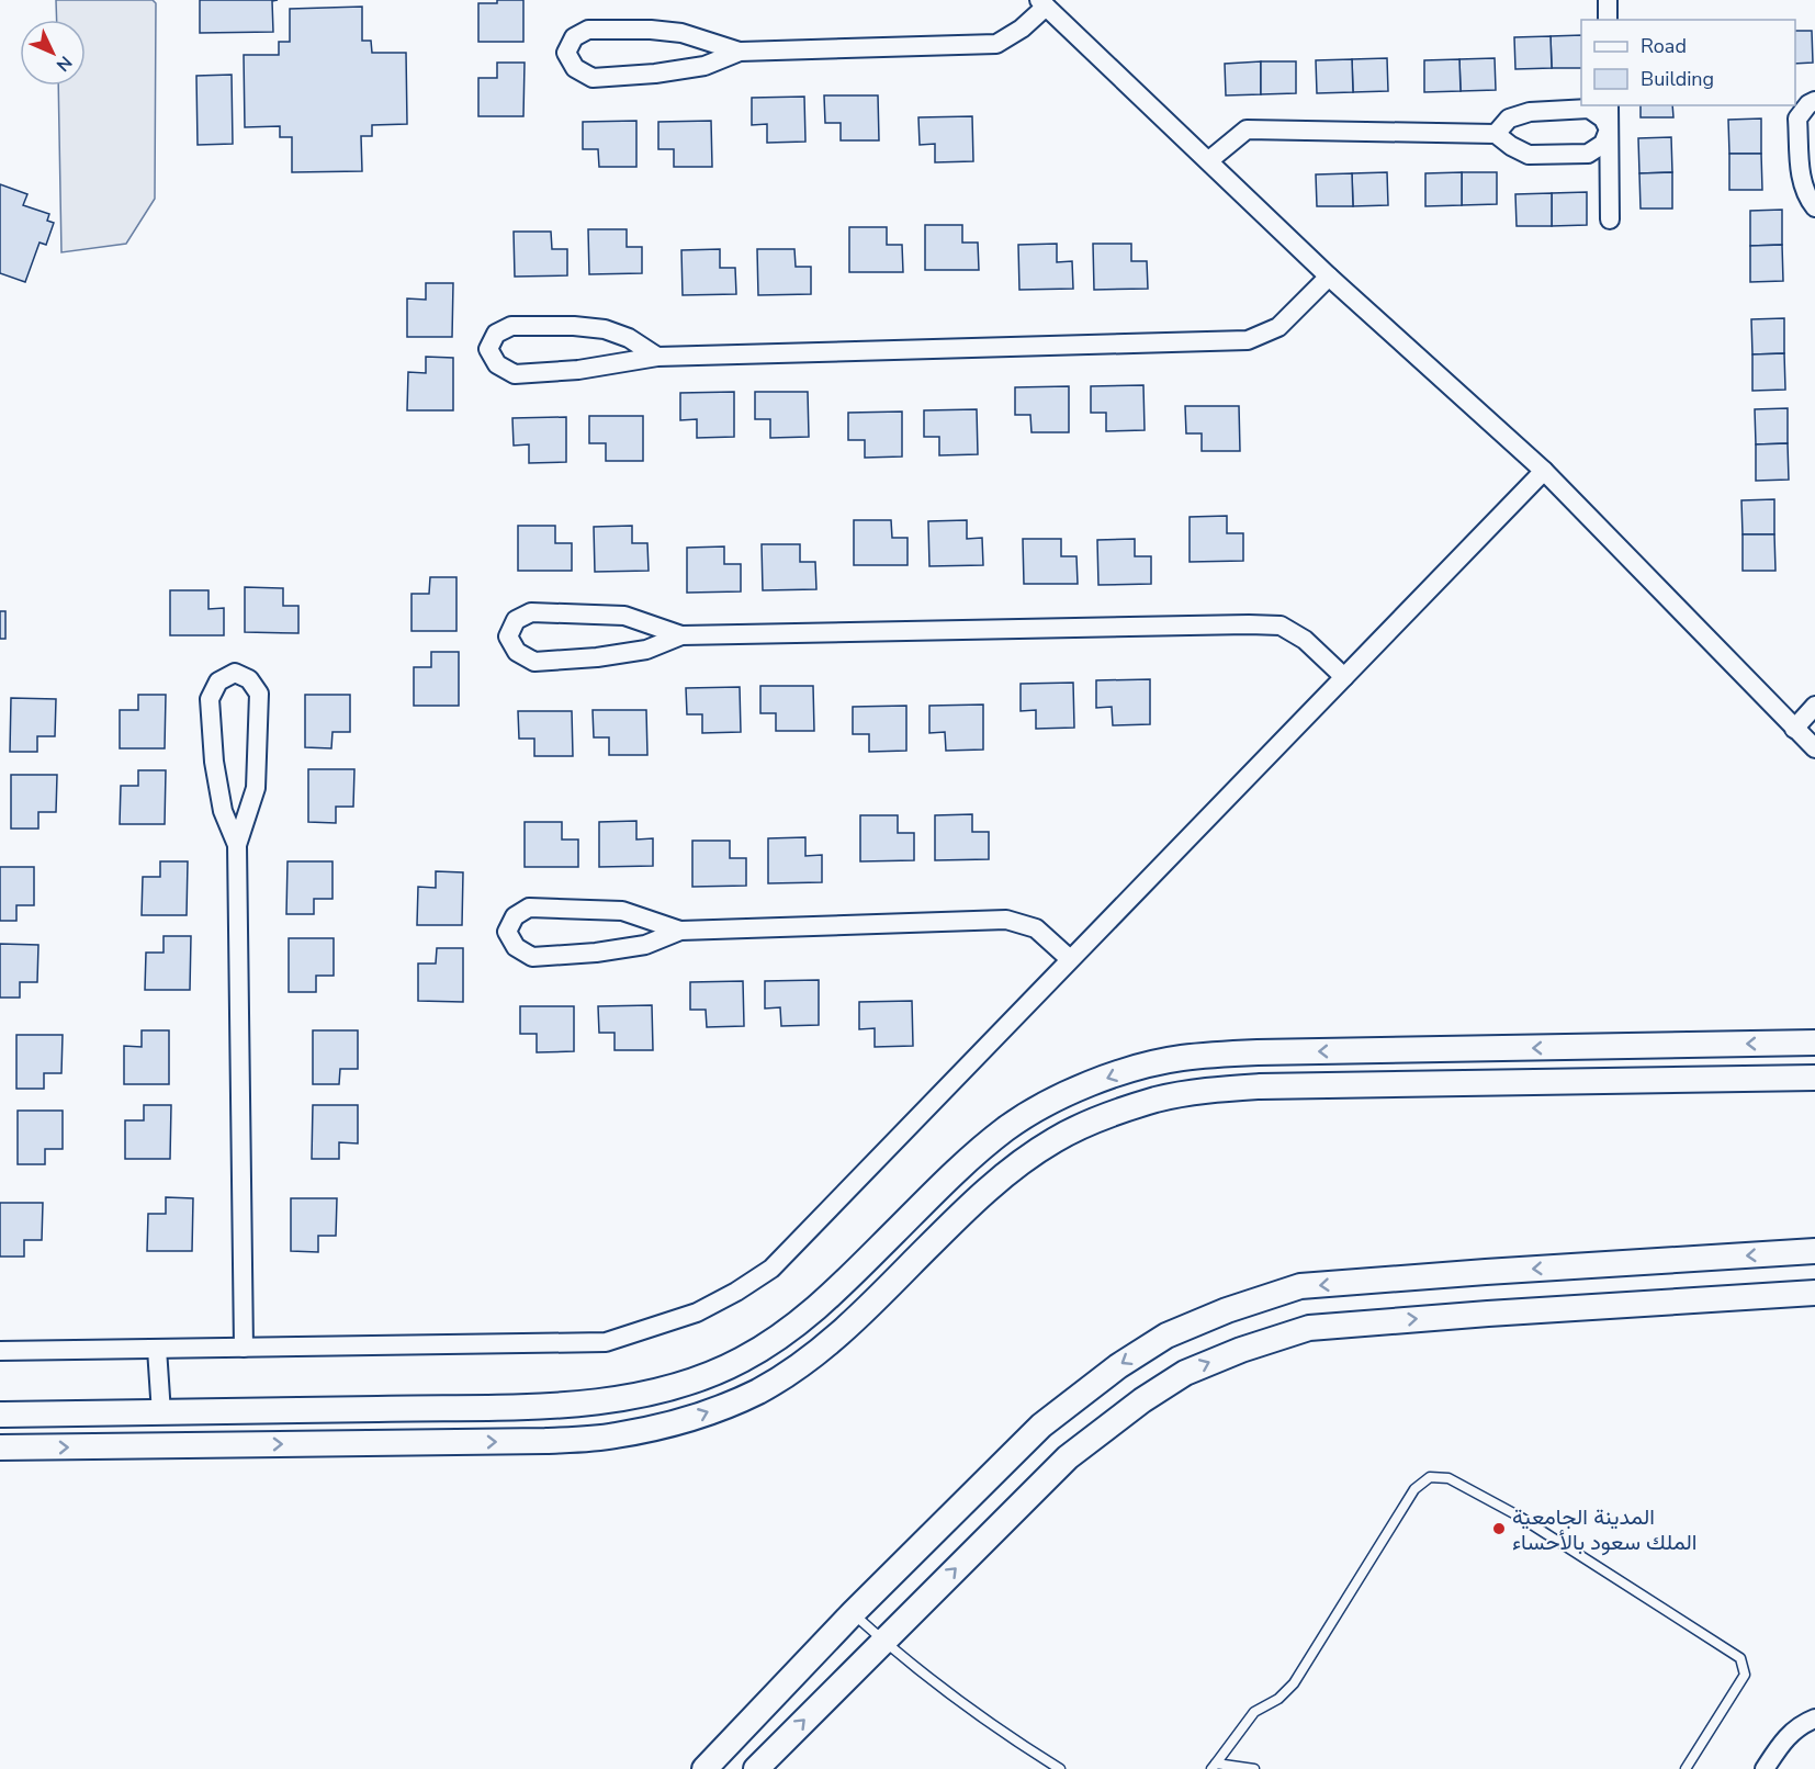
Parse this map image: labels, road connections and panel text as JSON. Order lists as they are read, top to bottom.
{
  "places": ["المدينة الجامعية الملك سعود بالأحساء"],
  "legend": ["Road", "Building"],
  "north": "bottom right"
}
